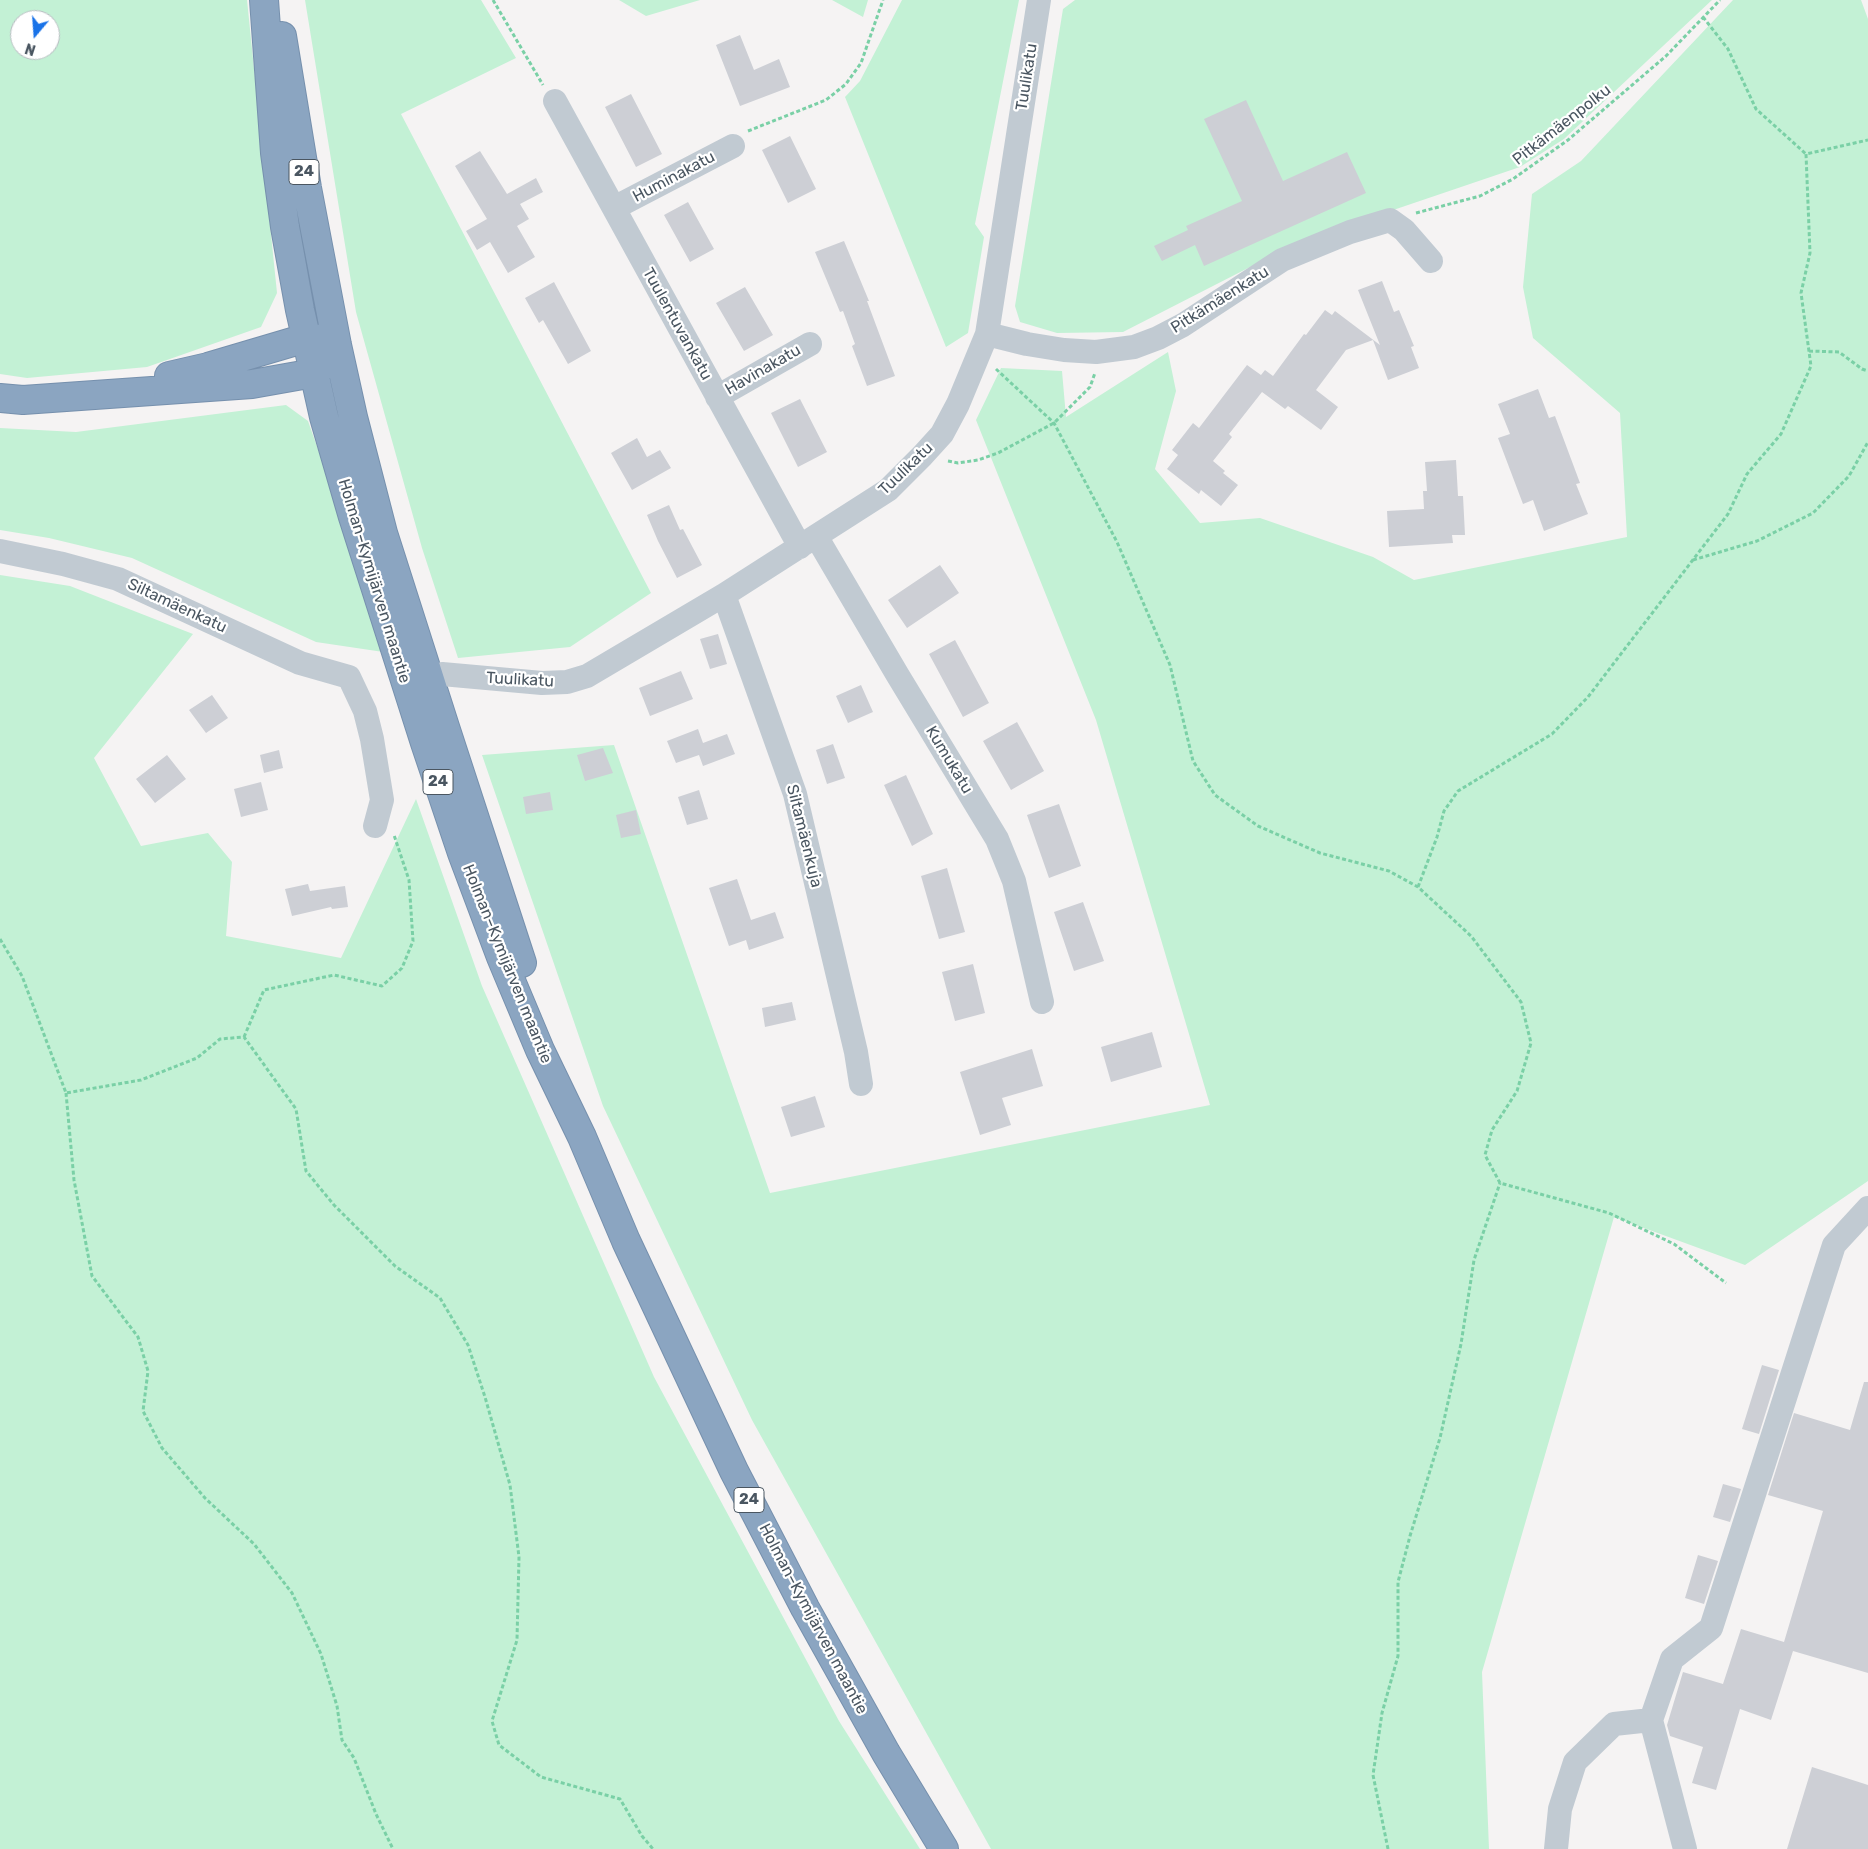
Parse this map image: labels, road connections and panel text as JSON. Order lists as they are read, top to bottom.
{
  "streets": {
    "highway": ["24", "Holman–Kymijärven maantie"],
    "street": [
      "Tuulikatu",
      "Huminakatu",
      "Pitkämäenkatu",
      "Tuulentuvankatu",
      "Havinakatu",
      "Siltamäenkatu",
      "Kumukatu",
      "Siltamäenkuja"
    ],
    "path": ["Pitkämäenpolku"]
  },
  "crossings": [
    ["Tuulikatu", "Pitkämäenkatu"],
    ["Tuulikatu", "Tuulentuvankatu"],
    ["Tuulikatu", "Kumukatu"],
    ["Tuulikatu", "Siltamäenkuja"],
    ["Pitkämäenpolku", "Pitkämäenkatu"],
    ["Huminakatu", "Tuulentuvankatu"],
    ["Tuulentuvankatu", "Havinakatu"],
    ["Tuulentuvankatu", "Kumukatu"]
  ],
  "north": "bottom"
}
